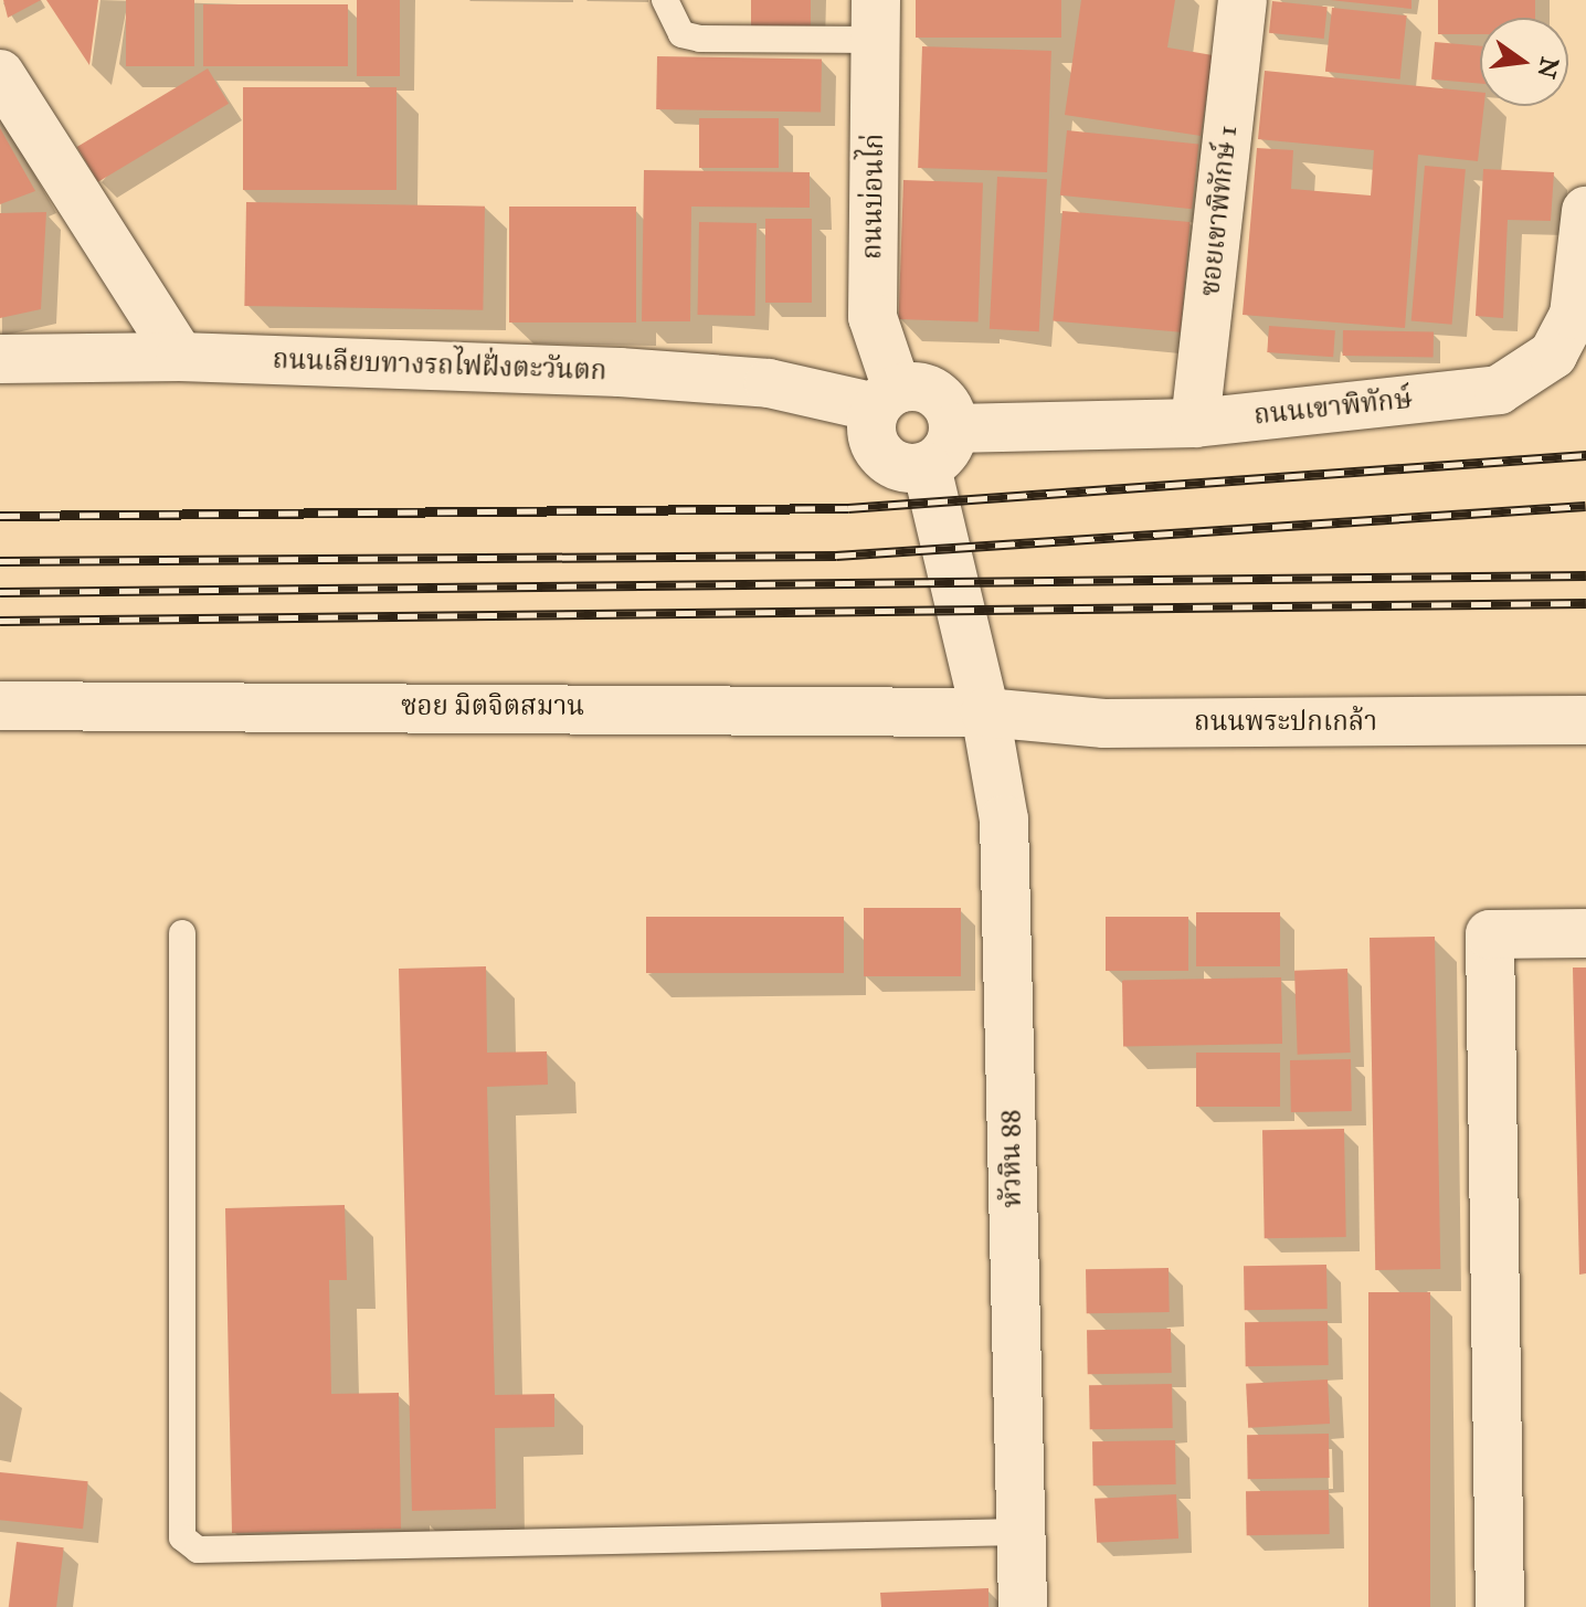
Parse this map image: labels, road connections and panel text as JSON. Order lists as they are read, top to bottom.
{
  "streets": {
    "street": [
      "ถนนบ่อนไก่",
      "ซอยเขาพิทักษ์ 1",
      "ถนนเลียบทางรถไฟฝั่งตะวันตก",
      "ถนนเขาพิทักษ์",
      "ซอย มิตจิตสมาน",
      "ถนนพระปกเกล้า",
      "หัวหิน 88"
    ]
  },
  "crossings": [
    ["ถนนบ่อนไก่", "ถนนเลียบทางรถไฟฝั่งตะวันตก"],
    ["ถนนบ่อนไก่", "ถนนเขาพิทักษ์"],
    ["ถนนบ่อนไก่", "หัวหิน 88"],
    ["ซอยเขาพิทักษ์ 1", "ถนนเขาพิทักษ์"],
    ["ถนนเลียบทางรถไฟฝั่งตะวันตก", "ถนนเขาพิทักษ์"],
    ["ถนนเลียบทางรถไฟฝั่งตะวันตก", "หัวหิน 88"],
    ["ถนนเขาพิทักษ์", "หัวหิน 88"],
    ["ซอย มิตจิตสมาน", "ถนนพระปกเกล้า"],
    ["ซอย มิตจิตสมาน", "หัวหิน 88"],
    ["ถนนพระปกเกล้า", "หัวหิน 88"]
  ],
  "north": "right"
}
